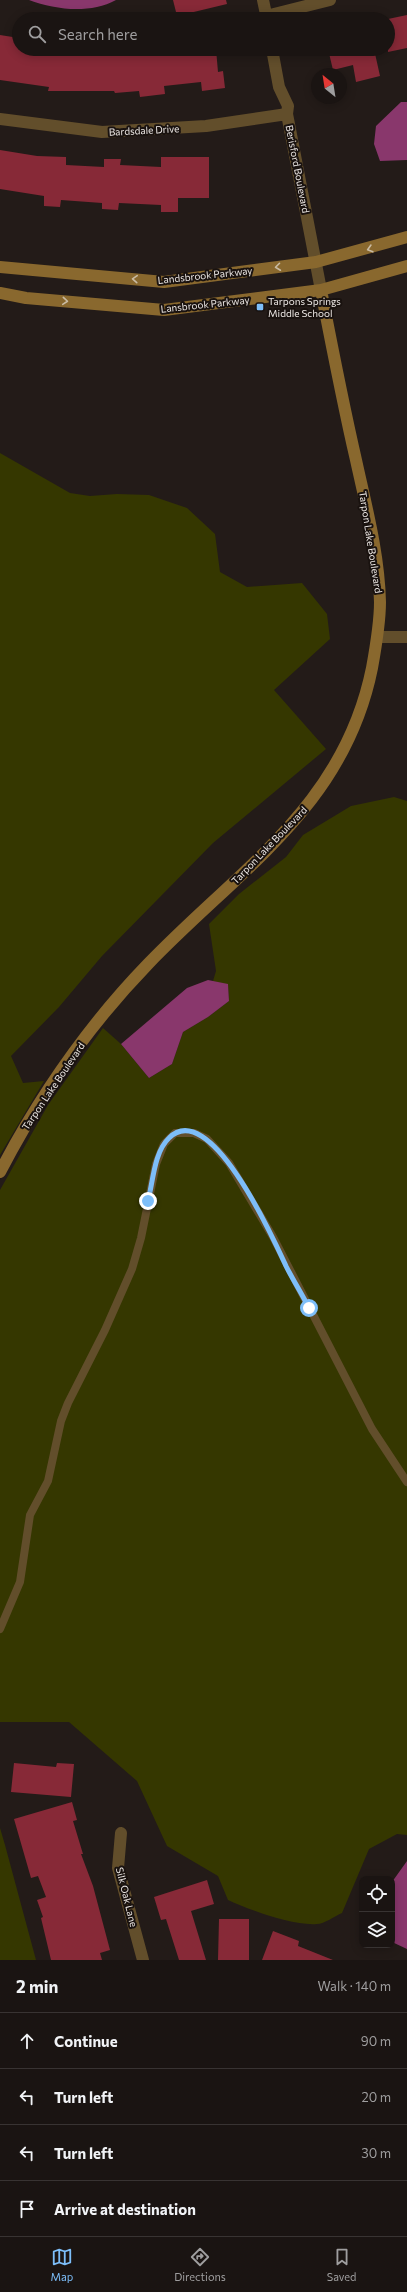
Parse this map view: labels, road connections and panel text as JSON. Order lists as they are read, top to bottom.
{
  "streets": {
    "street": [
      "Bardsdale Drive",
      "Berisford Boulevard",
      "Landsbrook Parkway",
      "Lansbrook Parkway",
      "Tarpon Lake Boulevard",
      "Silk Oak Lane"
    ]
  },
  "crossings": [
    ["Bardsdale Drive", "Berisford Boulevard"],
    ["Berisford Boulevard", "Landsbrook Parkway"],
    ["Berisford Boulevard", "Lansbrook Parkway"],
    ["Berisford Boulevard", "Tarpon Lake Boulevard"],
    ["Lansbrook Parkway", "Tarpon Lake Boulevard"]
  ],
  "one_way": ["Landsbrook Parkway", "Lansbrook Parkway"],
  "places": {
    "transit": ["Tarpons Springs Middle School"]
  },
  "north": "top left",
  "page": {
    "search": "Search here",
    "heading": ["2 min", "Walk · 140 m"],
    "list": [
      ["Continue", "90 m"],
      ["Turn left", "20 m"],
      ["Turn left", "30 m"],
      "Arrive at destination"
    ],
    "nav": ["Map", "Directions", "Saved"]
  }
}
